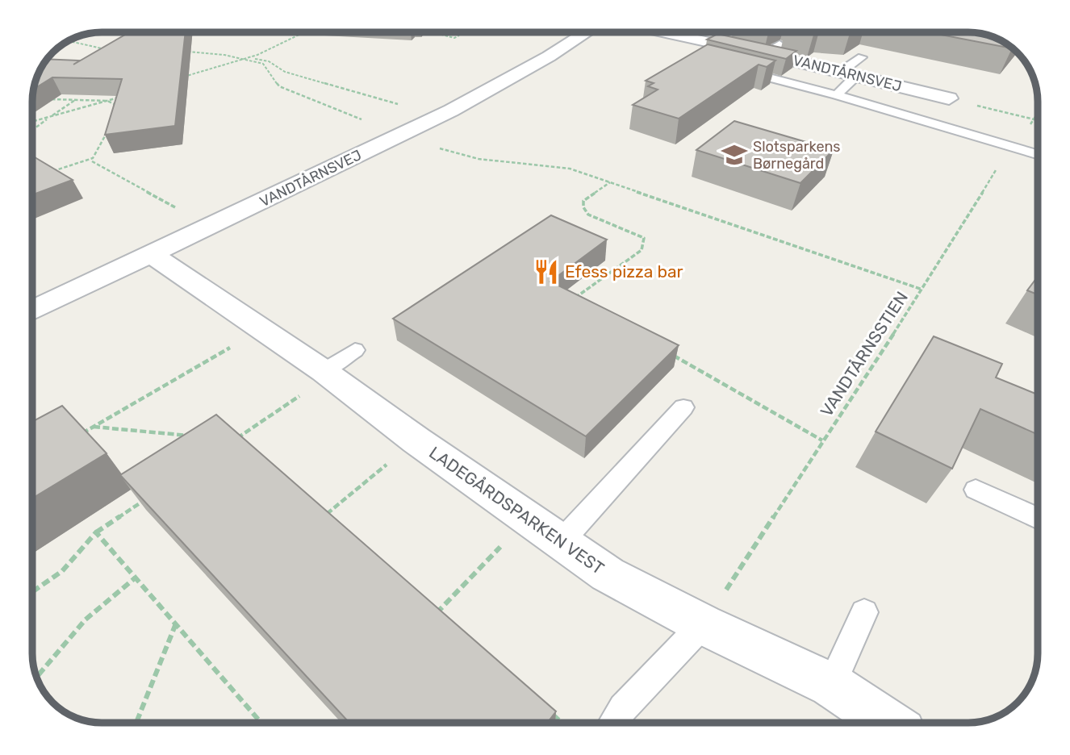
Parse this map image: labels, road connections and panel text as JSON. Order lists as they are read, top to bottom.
{
  "streets": {
    "street": ["VANDTÅRNSVEJ", "LADEGÅRDSPARKEN VEST"],
    "path": ["VANDTÅRNSSTIEN"]
  },
  "crossings": [
    ["VANDTÅRNSVEJ", "LADEGÅRDSPARKEN VEST"],
    ["VANDTÅRNSSTIEN", "LADEGÅRDSPARKEN VEST"]
  ],
  "places": {
    "school or university": ["Slotsparkens Børnegård"],
    "restaurant": ["Efess pizza bar"]
  }
}
